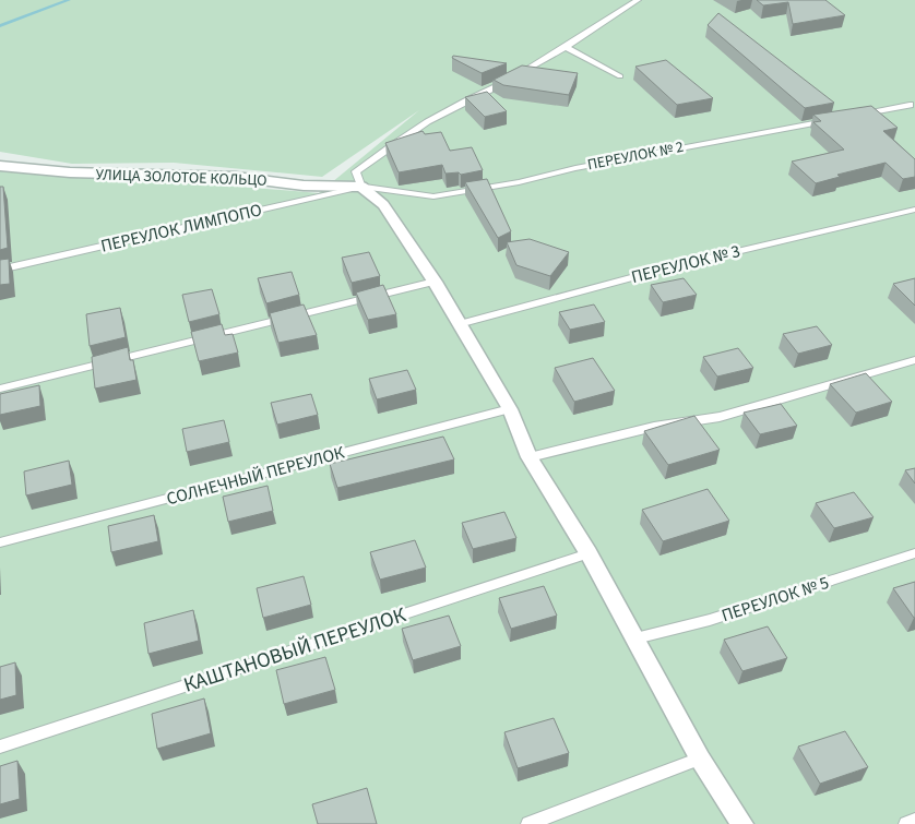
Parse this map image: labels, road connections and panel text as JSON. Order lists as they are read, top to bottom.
{
  "streets": {
    "street": ["УЛИЦА ЗОЛОТОЕ КОЛЬЦО"],
    "lane": [
      "ПЕРЕУЛОК № 2",
      "ПЕРЕУЛОК ЛИМПОПО",
      "ПЕРЕУЛОК № 3",
      "СОЛНЕЧНЫЙ ПЕРЕУЛОК",
      "ПЕРЕУЛОК № 5",
      "КАШТАНОВЫЙ ПЕРЕУЛОК"
    ]
  },
  "crossings": [
    ["ПЕРЕУЛОК № 2", "УЛИЦА ЗОЛОТОЕ КОЛЬЦО"],
    ["ПЕРЕУЛОК № 2", "ПЕРЕУЛОК ЛИМПОПО"],
    ["УЛИЦА ЗОЛОТОЕ КОЛЬЦО", "ПЕРЕУЛОК ЛИМПОПО"]
  ]
}
